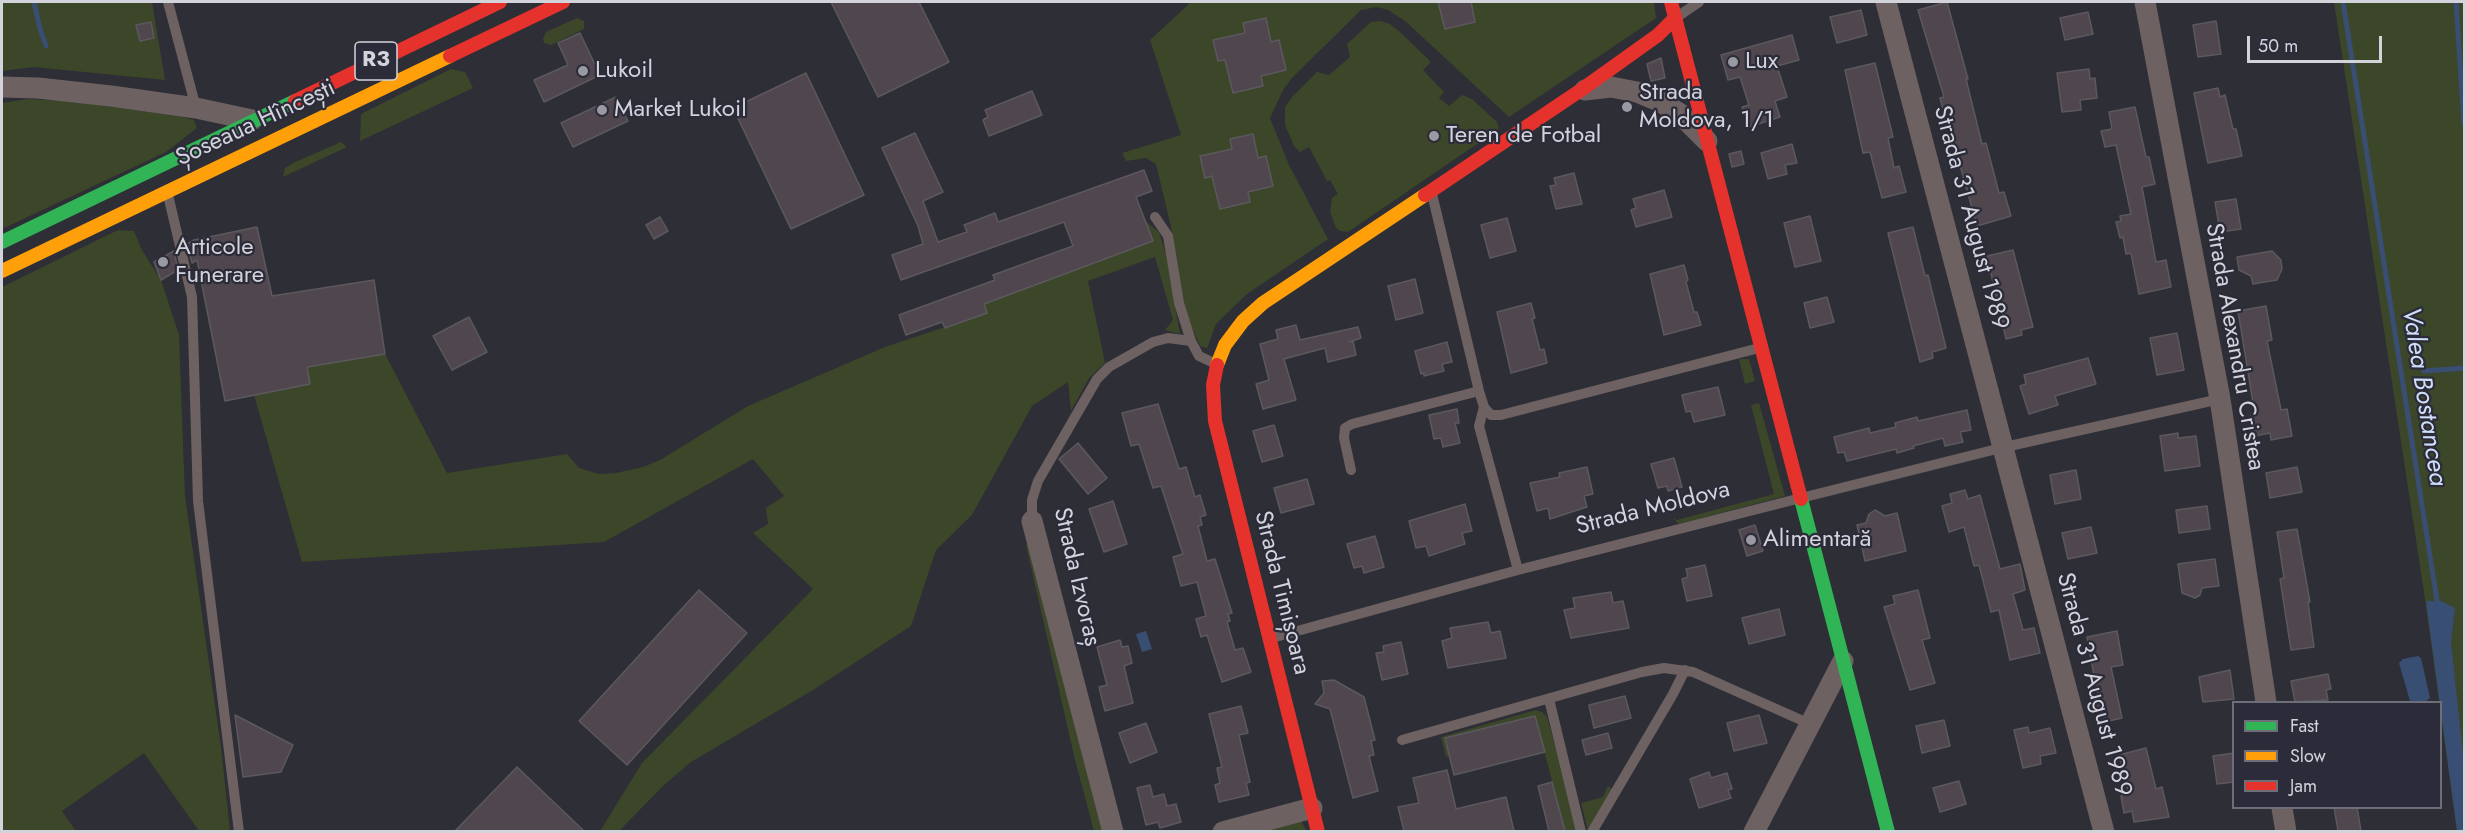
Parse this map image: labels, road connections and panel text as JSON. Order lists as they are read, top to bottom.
{
  "streets": {
    "main road": ["R3", "Șoseaua Hîncești", "Strada Timișoara"],
    "street": ["Strada 31 August 1989", "Strada Alexandru Cristea", "Strada Izvoraș"],
    "lane": ["Strada Moldova"]
  },
  "crossings": [
    ["Strada Moldova", "Strada Timișoara"]
  ],
  "water": ["Valea Bostancea"],
  "places": [
    "Lux",
    "Lukoil",
    "Strada Moldova, 1/1",
    "Market Lukoil",
    "Teren de Fotbal",
    "Articole Funerare",
    "Alimentară"
  ],
  "legend": ["Fast", "Slow", "Jam"],
  "scale_bar": "50 m"
}
